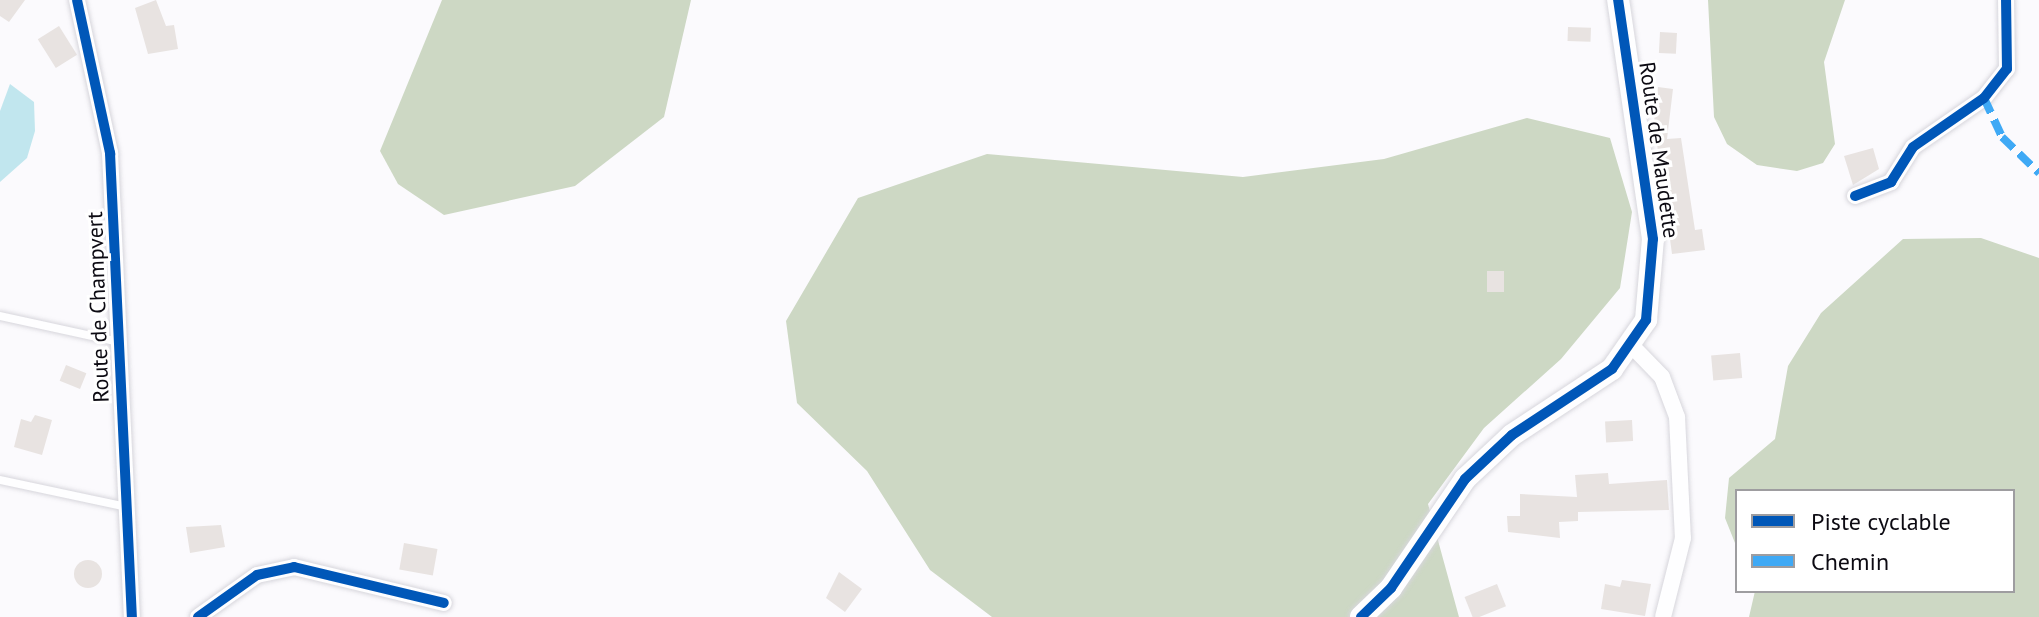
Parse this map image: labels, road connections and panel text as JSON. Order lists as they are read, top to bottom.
{
  "streets": {
    "street": ["Route de Maudette", "Route de Champvert"]
  },
  "legend": ["Piste cyclable", "Chemin"]
}
